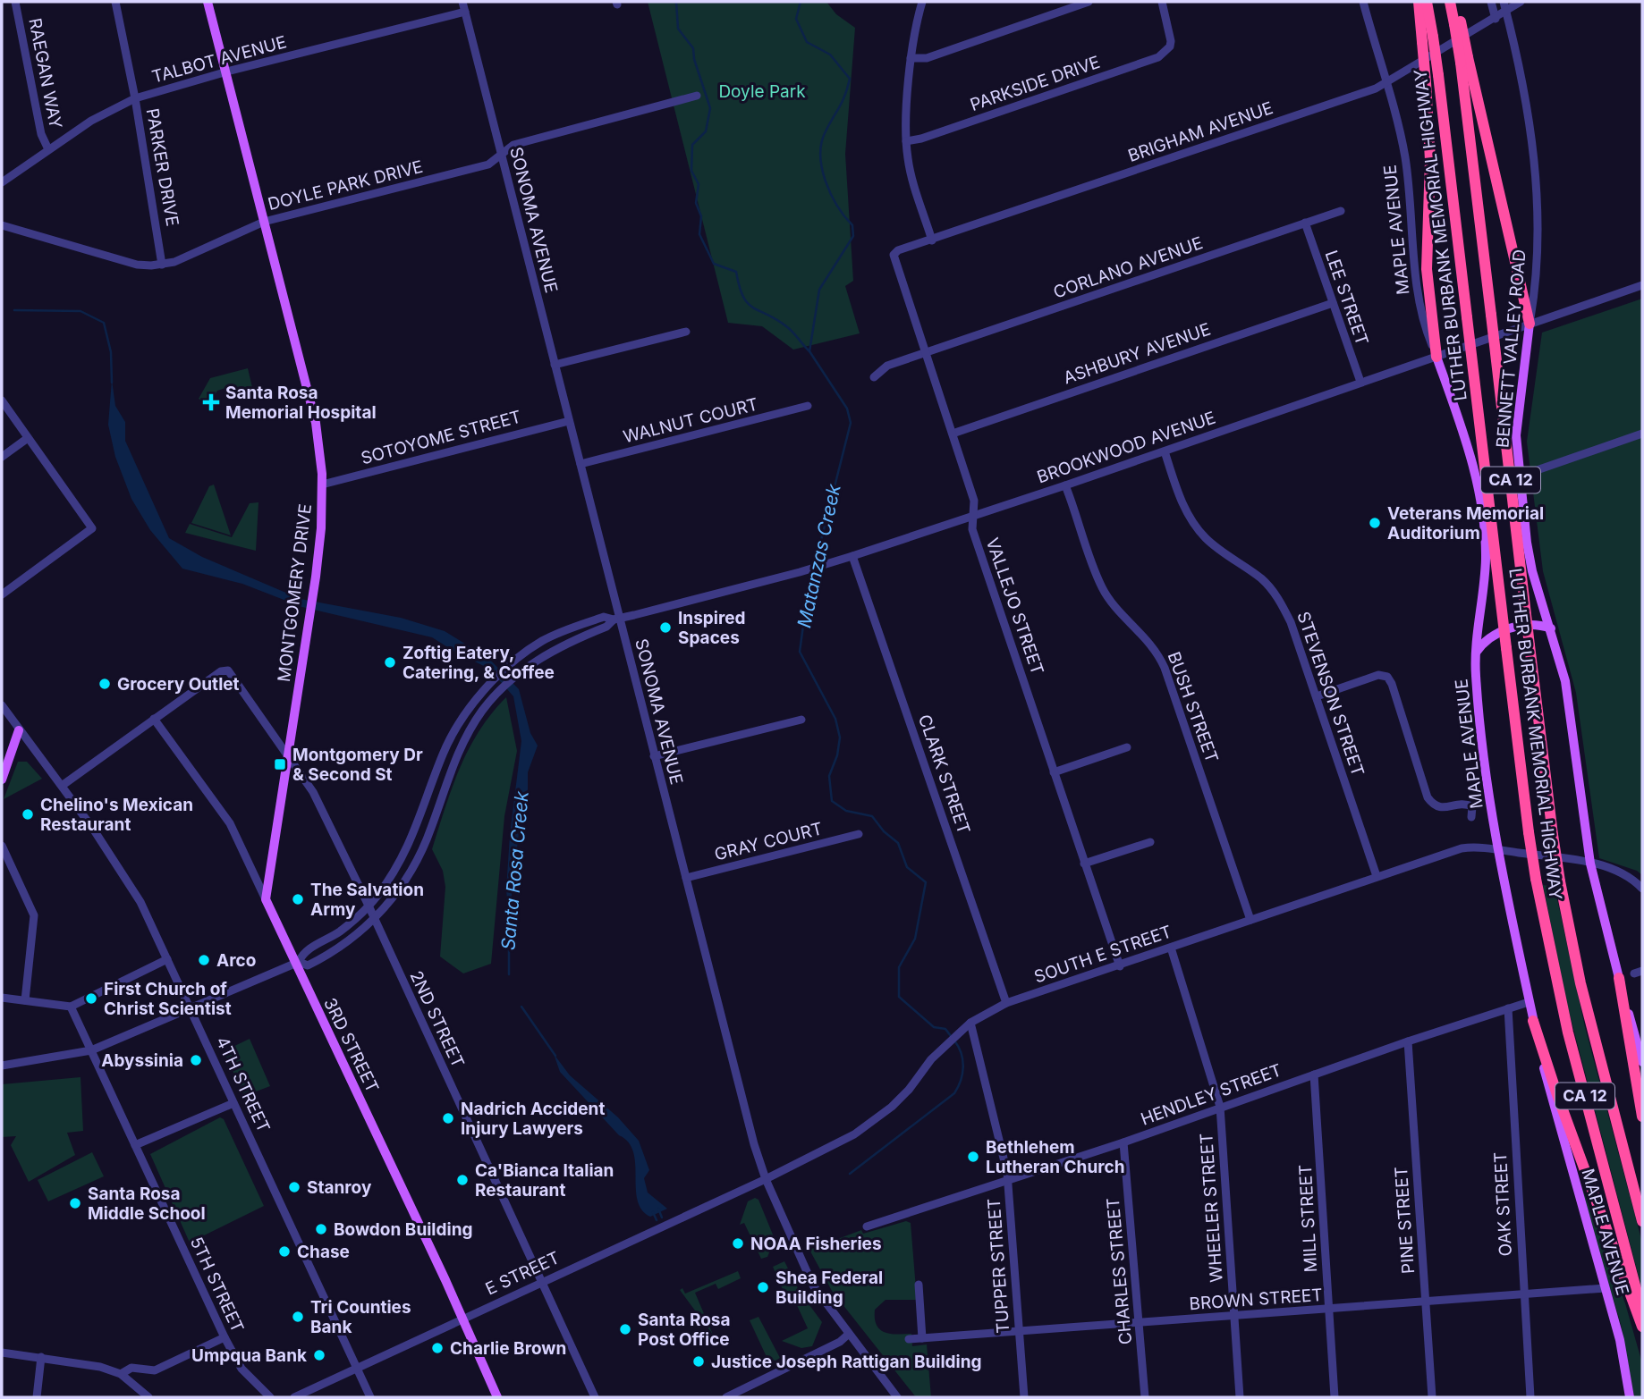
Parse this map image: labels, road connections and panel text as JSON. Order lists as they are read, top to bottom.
{
  "streets": {
    "highway": ["LUTHER BURBANK MEMORIAL HIGHWAY", "CA 12"],
    "main road": [
      "MAPLE AVENUE",
      "BENNETT VALLEY ROAD",
      "MONTGOMERY DRIVE",
      "3RD STREET"
    ],
    "street": [
      "TALBOT AVENUE",
      "RAEGAN WAY",
      "PARKSIDE DRIVE",
      "BRIGHAM AVENUE",
      "PARKER DRIVE",
      "DOYLE PARK DRIVE",
      "SONOMA AVENUE",
      "CORLANO AVENUE",
      "LEE STREET",
      "ASHBURY AVENUE",
      "WALNUT COURT",
      "SOTOYOME STREET",
      "BROOKWOOD AVENUE",
      "VALLEJO STREET",
      "STEVENSON STREET",
      "BUSH STREET",
      "CLARK STREET",
      "GRAY COURT",
      "SOUTH E STREET",
      "2ND STREET",
      "4TH STREET",
      "HENDLEY STREET",
      "OAK STREET",
      "WHEELER STREET",
      "MILL STREET",
      "PINE STREET",
      "TUPPER STREET",
      "CHARLES STREET",
      "E STREET",
      "5TH STREET",
      "BROWN STREET"
    ]
  },
  "crossings": [
    ["TALBOT AVENUE", "RAEGAN WAY"],
    ["TALBOT AVENUE", "PARKER DRIVE"],
    ["TALBOT AVENUE", "SONOMA AVENUE"],
    ["TALBOT AVENUE", "MONTGOMERY DRIVE"],
    ["BRIGHAM AVENUE", "MAPLE AVENUE"],
    ["BRIGHAM AVENUE", "BENNETT VALLEY ROAD"],
    ["BRIGHAM AVENUE", "VALLEJO STREET"],
    ["PARKER DRIVE", "DOYLE PARK DRIVE"],
    ["DOYLE PARK DRIVE", "SONOMA AVENUE"],
    ["DOYLE PARK DRIVE", "MONTGOMERY DRIVE"],
    ["SONOMA AVENUE", "WALNUT COURT"],
    ["SONOMA AVENUE", "SOTOYOME STREET"],
    ["SONOMA AVENUE", "BROOKWOOD AVENUE"],
    ["SONOMA AVENUE", "GRAY COURT"],
    ["SONOMA AVENUE", "SOUTH E STREET"],
    ["SONOMA AVENUE", "E STREET"],
    ["MAPLE AVENUE", "BROOKWOOD AVENUE"],
    ["MAPLE AVENUE", "SOUTH E STREET"],
    ["MAPLE AVENUE", "HENDLEY STREET"],
    ["MAPLE AVENUE", "BROWN STREET"],
    ["CORLANO AVENUE", "LEE STREET"],
    ["CORLANO AVENUE", "VALLEJO STREET"],
    ["LEE STREET", "ASHBURY AVENUE"],
    ["LEE STREET", "BROOKWOOD AVENUE"],
    ["BENNETT VALLEY ROAD", "BROOKWOOD AVENUE"],
    ["ASHBURY AVENUE", "VALLEJO STREET"],
    ["SOTOYOME STREET", "MONTGOMERY DRIVE"],
    ["BROOKWOOD AVENUE", "VALLEJO STREET"],
    ["BROOKWOOD AVENUE", "STEVENSON STREET"],
    ["BROOKWOOD AVENUE", "BUSH STREET"],
    ["BROOKWOOD AVENUE", "CLARK STREET"],
    ["BROOKWOOD AVENUE", "2ND STREET"],
    ["BROOKWOOD AVENUE", "3RD STREET"],
    ["BROOKWOOD AVENUE", "4TH STREET"],
    ["BROOKWOOD AVENUE", "5TH STREET"],
    ["MONTGOMERY DRIVE", "2ND STREET"],
    ["MONTGOMERY DRIVE", "3RD STREET"],
    ["VALLEJO STREET", "SOUTH E STREET"],
    ["STEVENSON STREET", "SOUTH E STREET"],
    ["BUSH STREET", "SOUTH E STREET"],
    ["CLARK STREET", "SOUTH E STREET"],
    ["SOUTH E STREET", "WHEELER STREET"],
    ["SOUTH E STREET", "TUPPER STREET"],
    ["SOUTH E STREET", "E STREET"],
    ["2ND STREET", "3RD STREET"],
    ["2ND STREET", "E STREET"],
    ["3RD STREET", "E STREET"],
    ["4TH STREET", "E STREET"],
    ["HENDLEY STREET", "OAK STREET"],
    ["HENDLEY STREET", "WHEELER STREET"],
    ["HENDLEY STREET", "MILL STREET"],
    ["HENDLEY STREET", "PINE STREET"],
    ["HENDLEY STREET", "TUPPER STREET"],
    ["HENDLEY STREET", "CHARLES STREET"],
    ["OAK STREET", "BROWN STREET"],
    ["WHEELER STREET", "BROWN STREET"],
    ["MILL STREET", "BROWN STREET"],
    ["PINE STREET", "BROWN STREET"],
    ["TUPPER STREET", "BROWN STREET"],
    ["CHARLES STREET", "BROWN STREET"]
  ],
  "water": ["Matanzas Creek", "Santa Rosa Creek"],
  "parks": ["Doyle Park"],
  "places": {
    "health": ["Santa Rosa Memorial Hospital"],
    "other": [
      "Veterans Memorial Auditorium",
      "Inspired Spaces",
      "Zoftig Eatery, Catering, & Coffee",
      "Grocery Outlet",
      "Chelino's Mexican Restaurant",
      "The Salvation Army",
      "Arco",
      "First Church of Christ Scientist",
      "Abyssinia",
      "Nadrich Accident Injury Lawyers",
      "Bethlehem Lutheran Church",
      "Ca'Bianca Italian Restaurant",
      "Stanroy",
      "Santa Rosa Middle School",
      "Bowdon Building",
      "NOAA Fisheries",
      "Chase",
      "Shea Federal Building",
      "Tri Counties Bank",
      "Santa Rosa Post Office",
      "Charlie Brown",
      "Umpqua Bank",
      "Justice Joseph Rattigan Building"
    ],
    "transit": ["Montgomery Dr & Second St"]
  }
}
